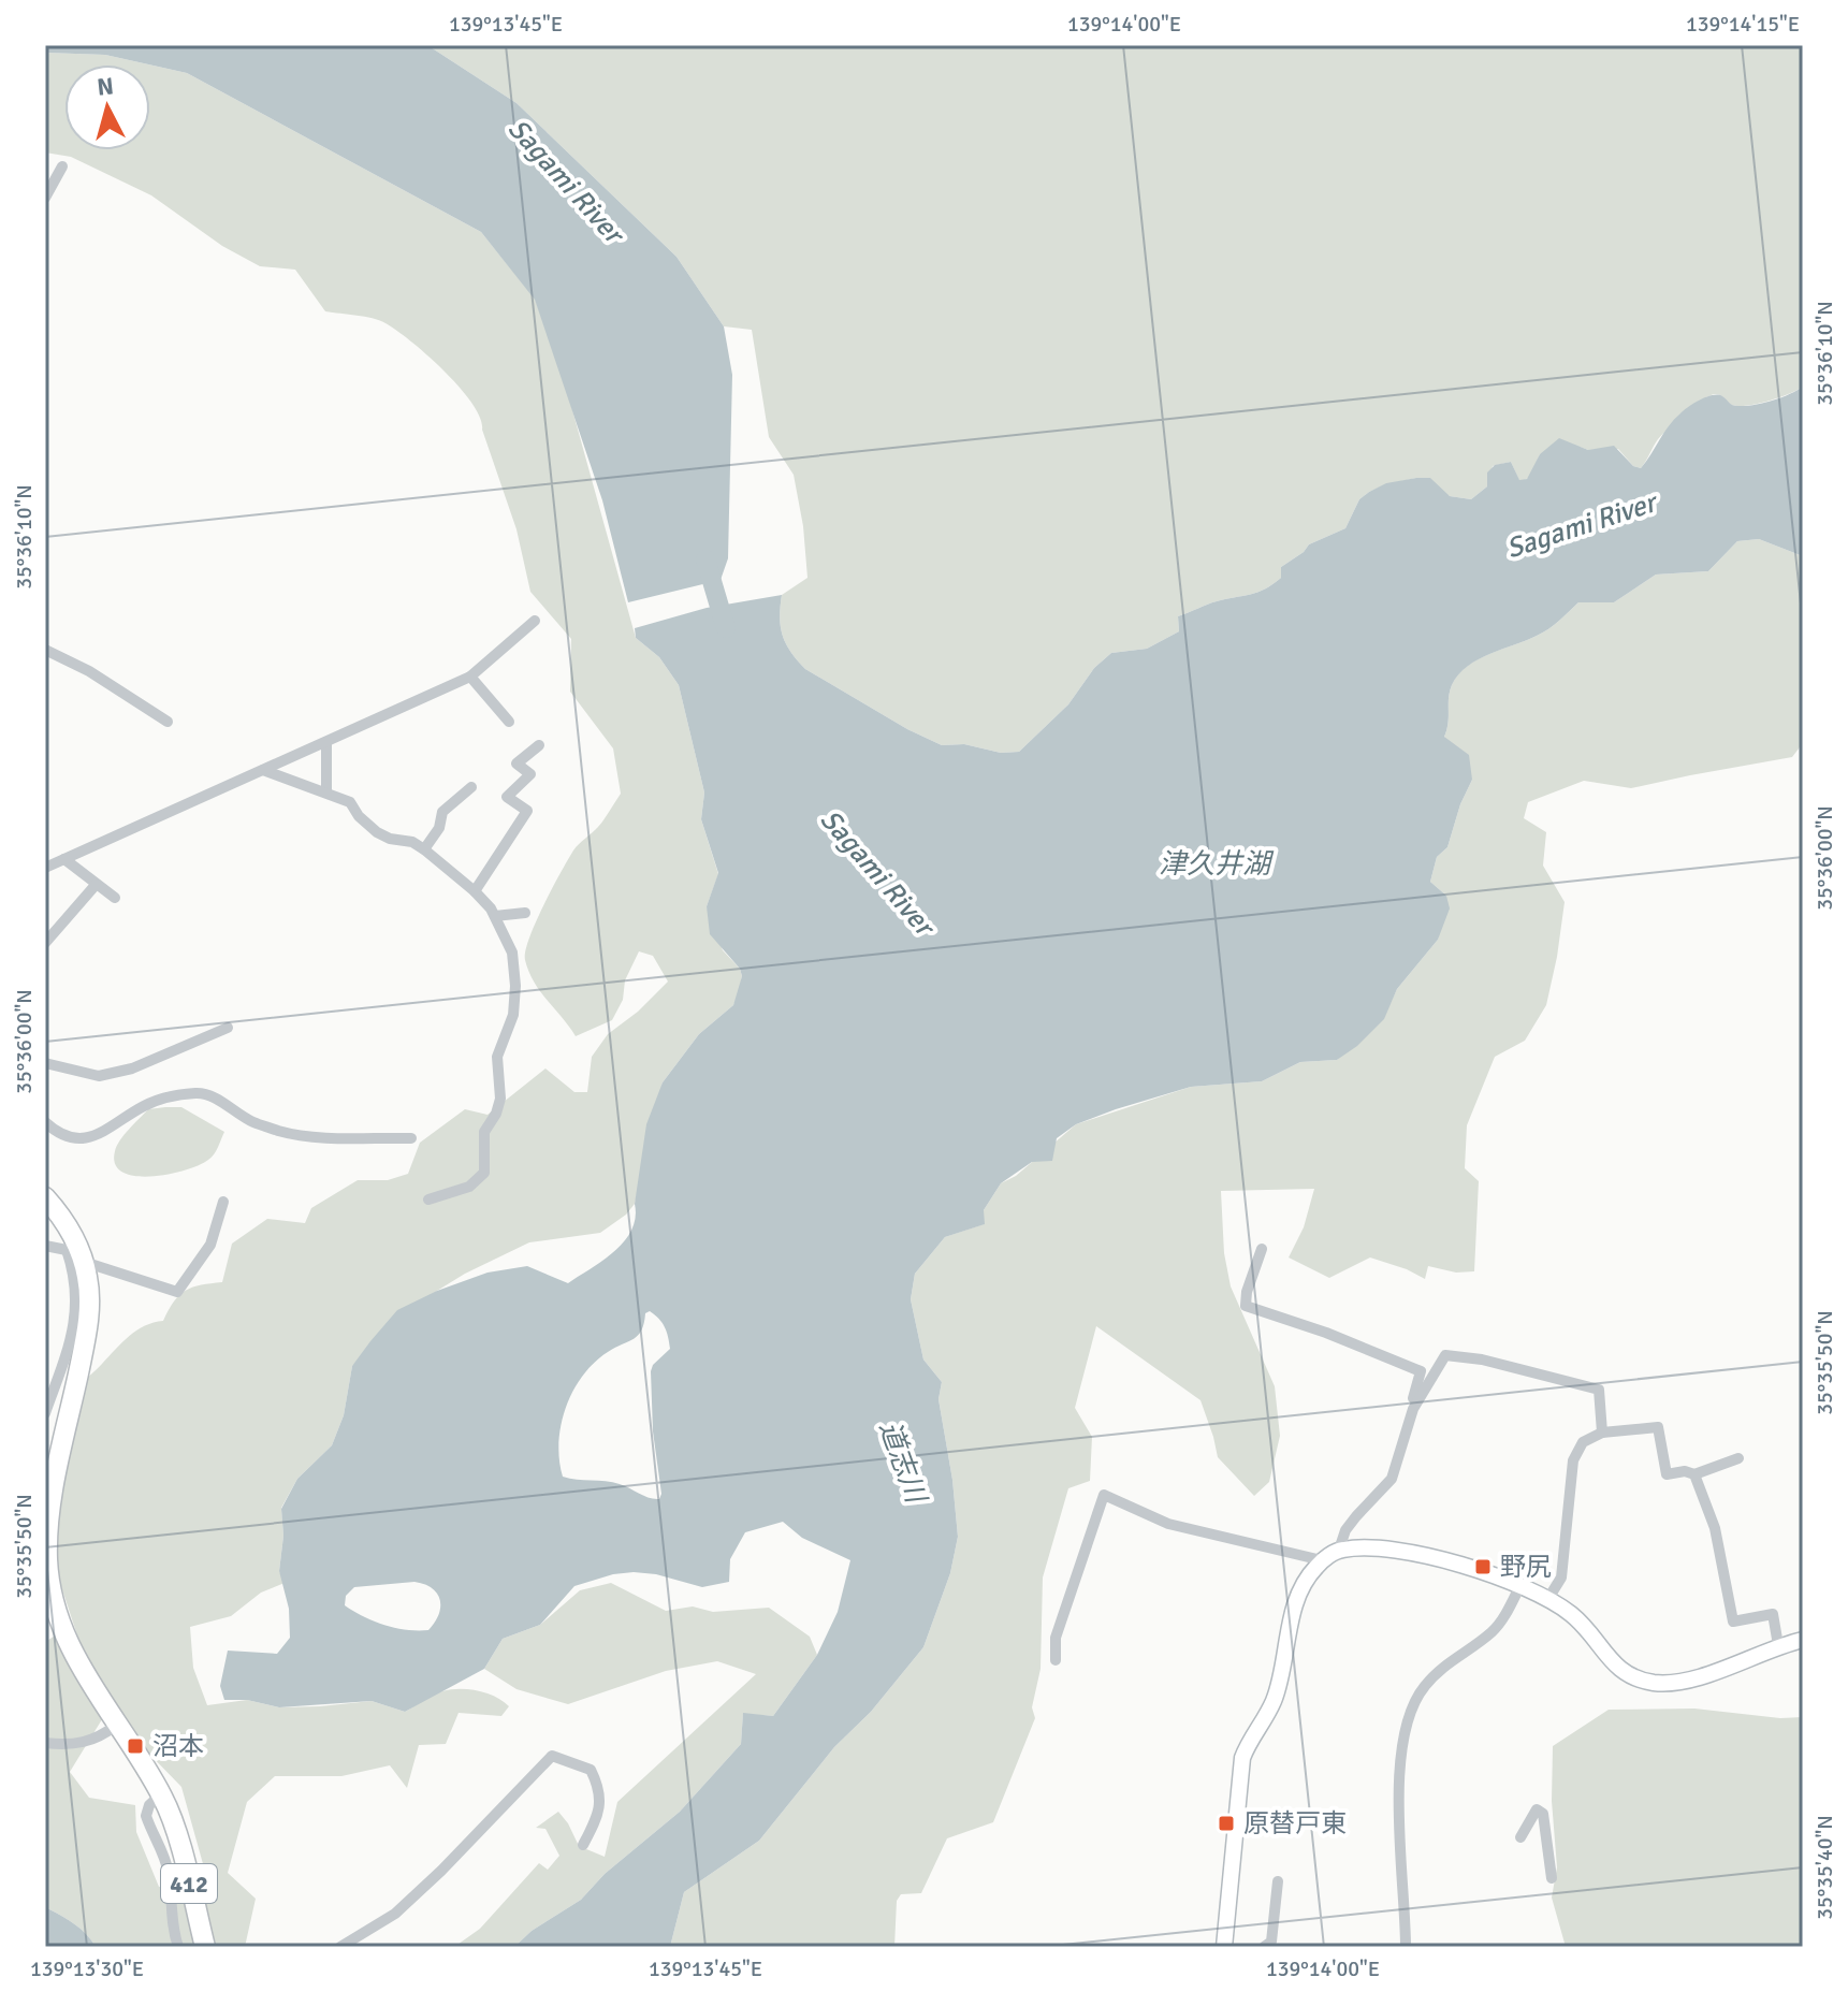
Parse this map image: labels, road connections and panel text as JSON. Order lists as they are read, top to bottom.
{
  "streets": {
    "highway": ["412"]
  },
  "water": ["Sagami River", "津久井湖", "道志川"],
  "places": {
    "transit": ["野尻", "沼本", "原替戸東"]
  },
  "north": "top",
  "coordinates": [
    "139°13'45\"E",
    "139°14'00\"E",
    "139°14'15\"E",
    "35°36'10\"N",
    "35°36'00\"N",
    "35°35'50\"N",
    "35°35'40\"N",
    "139°13'30\"E"
  ]
}
